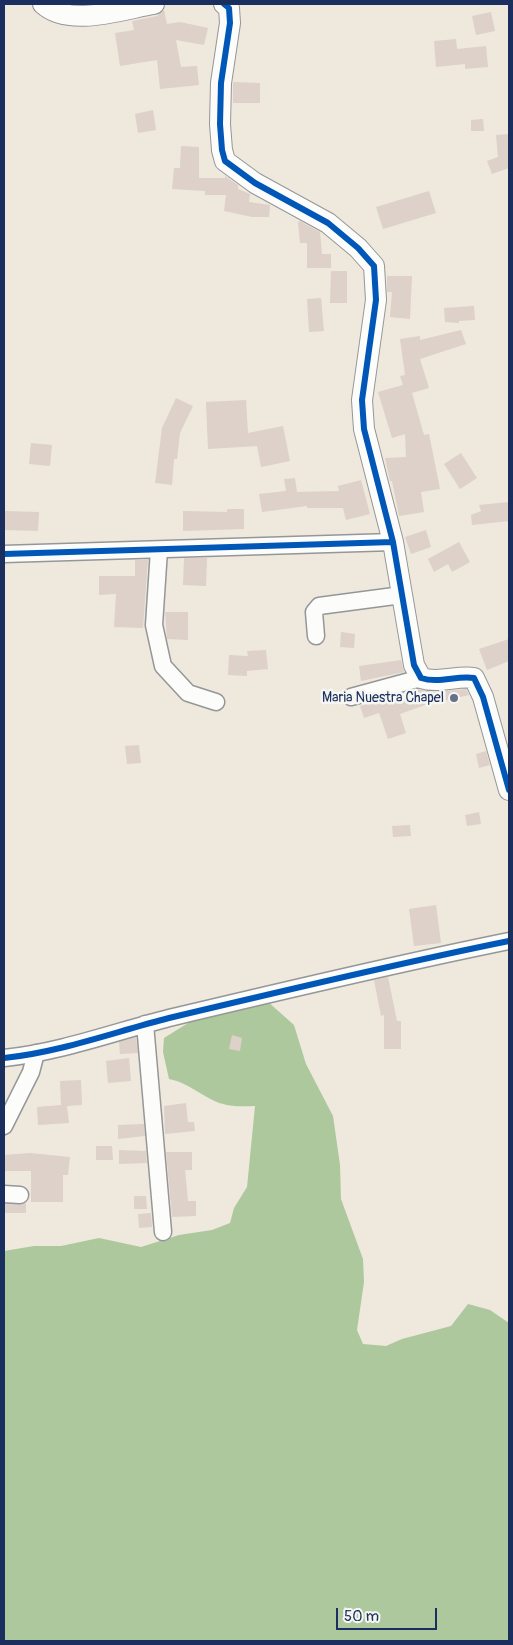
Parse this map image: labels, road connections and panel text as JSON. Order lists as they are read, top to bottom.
{
  "places": ["Maria Nuestra Chapel"],
  "scale_bar": "50 m"
}
